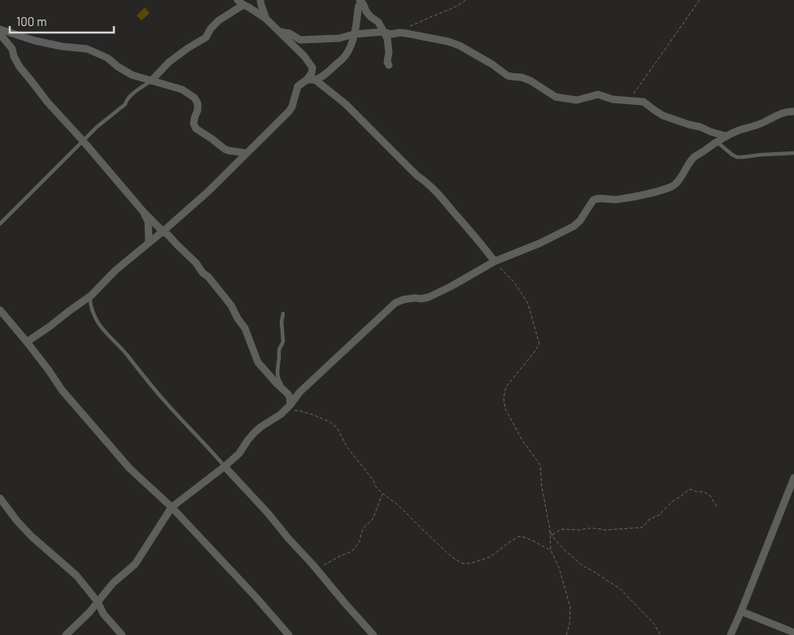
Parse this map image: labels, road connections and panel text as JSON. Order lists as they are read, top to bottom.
{
  "scale_bar": "100 m"
}
